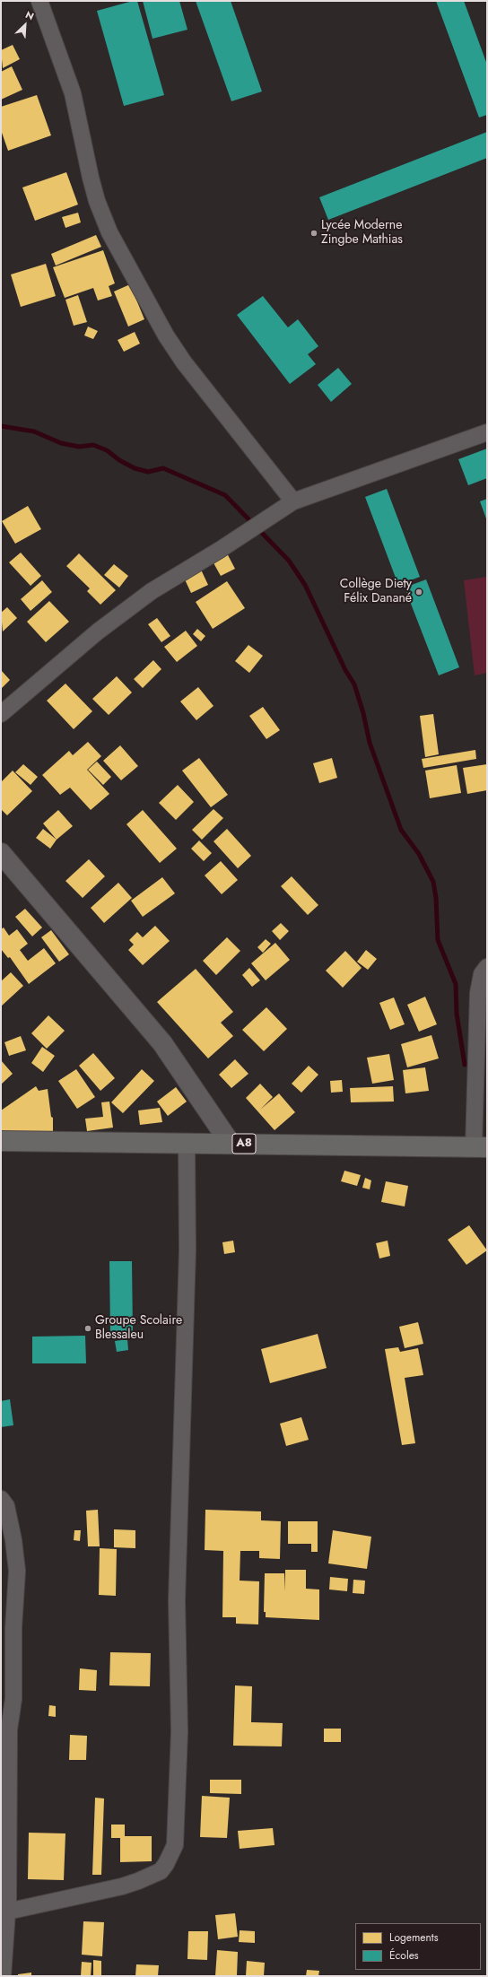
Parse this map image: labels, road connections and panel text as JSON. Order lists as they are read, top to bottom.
{
  "streets": {
    "main road": ["A8"]
  },
  "places": ["Lycée Moderne Zingbe Mathias", "Collège Diety Félix Danané", "Groupe Scolaire Blessaleu"],
  "legend": ["Logements", "Écoles"],
  "north": "top right"
}
